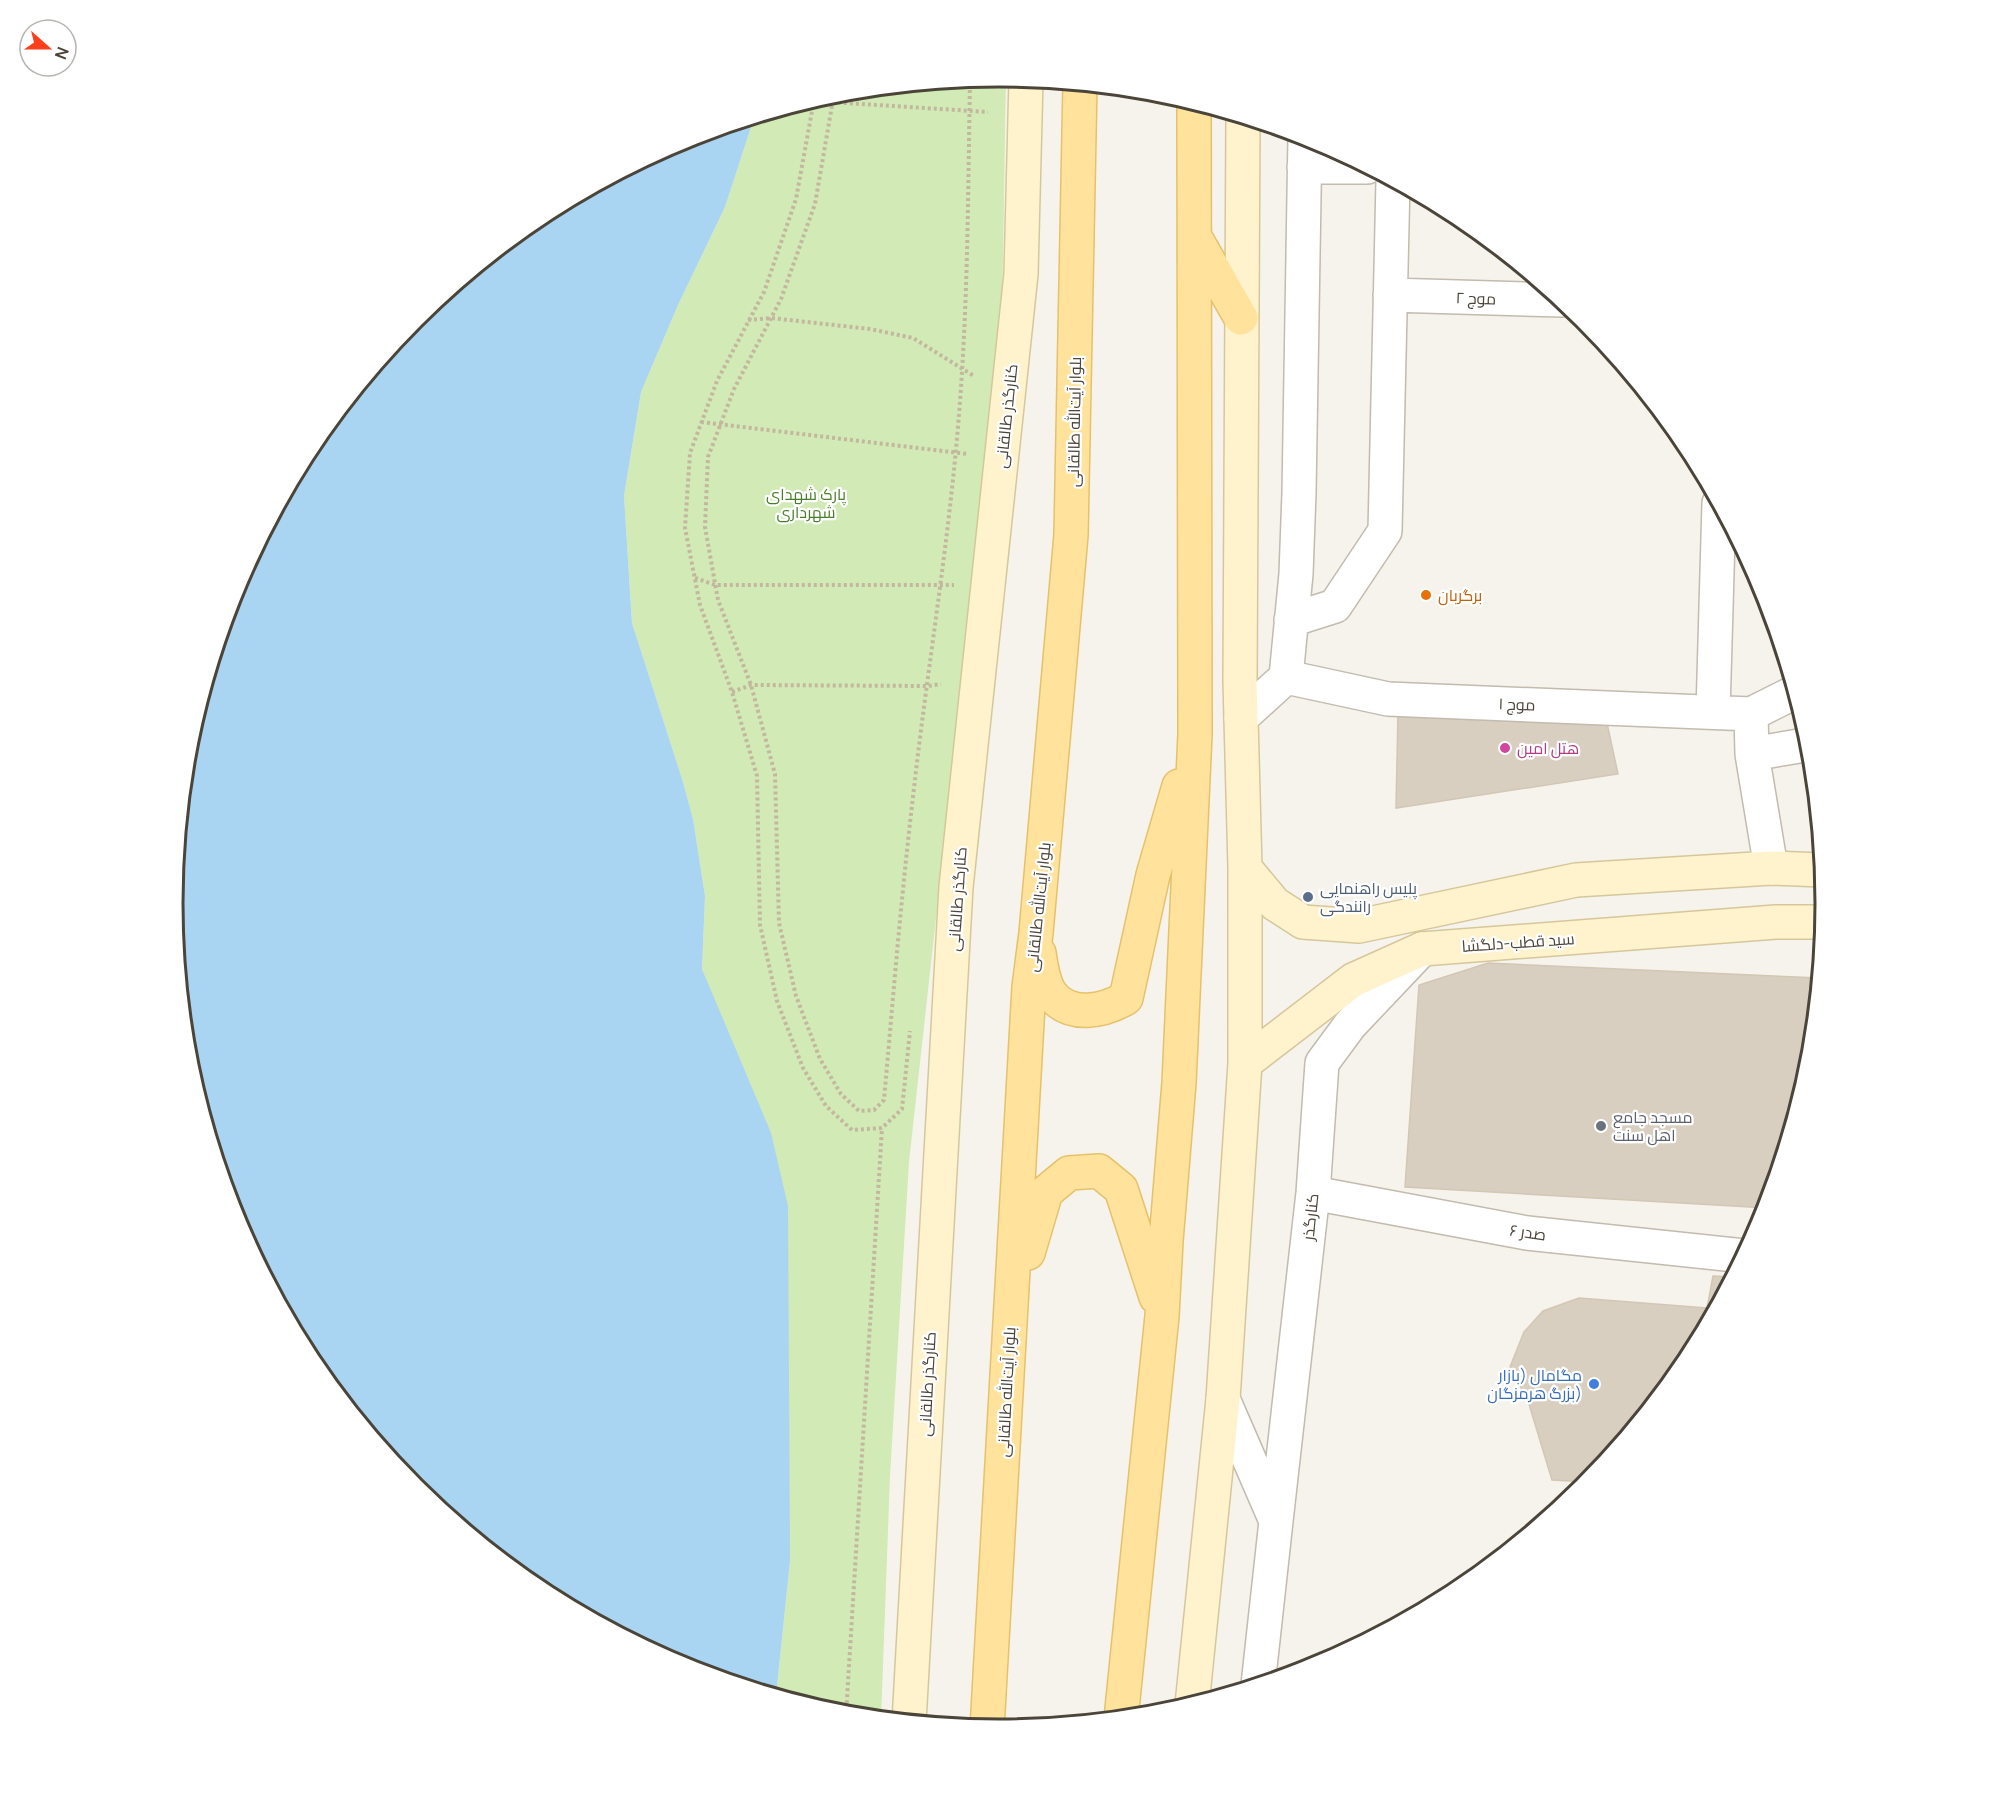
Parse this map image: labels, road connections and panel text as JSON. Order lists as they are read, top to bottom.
{
  "streets": {
    "main road": ["بلوار آیت‌الله طالقانی"],
    "street": [
      "موج ۲",
      "کنارگذر طالقانی",
      "موج ۱",
      "سید قطب-دلگشا",
      "کنارگذر",
      "صدر ۶"
    ]
  },
  "crossings": [
    ["سید قطب-دلگشا", "کنارگذر"],
    ["کنارگذر", "صدر ۶"]
  ],
  "parks": ["پارک شهدای شهرداری"],
  "places": [
    "برگربان",
    "هتل امین",
    "پلیس راهنمایی رانندگی",
    "مسجد جامع اهل سنت",
    "مگامال (بازار بزرگ هرمزگان)"
  ],
  "north": "right"
}
